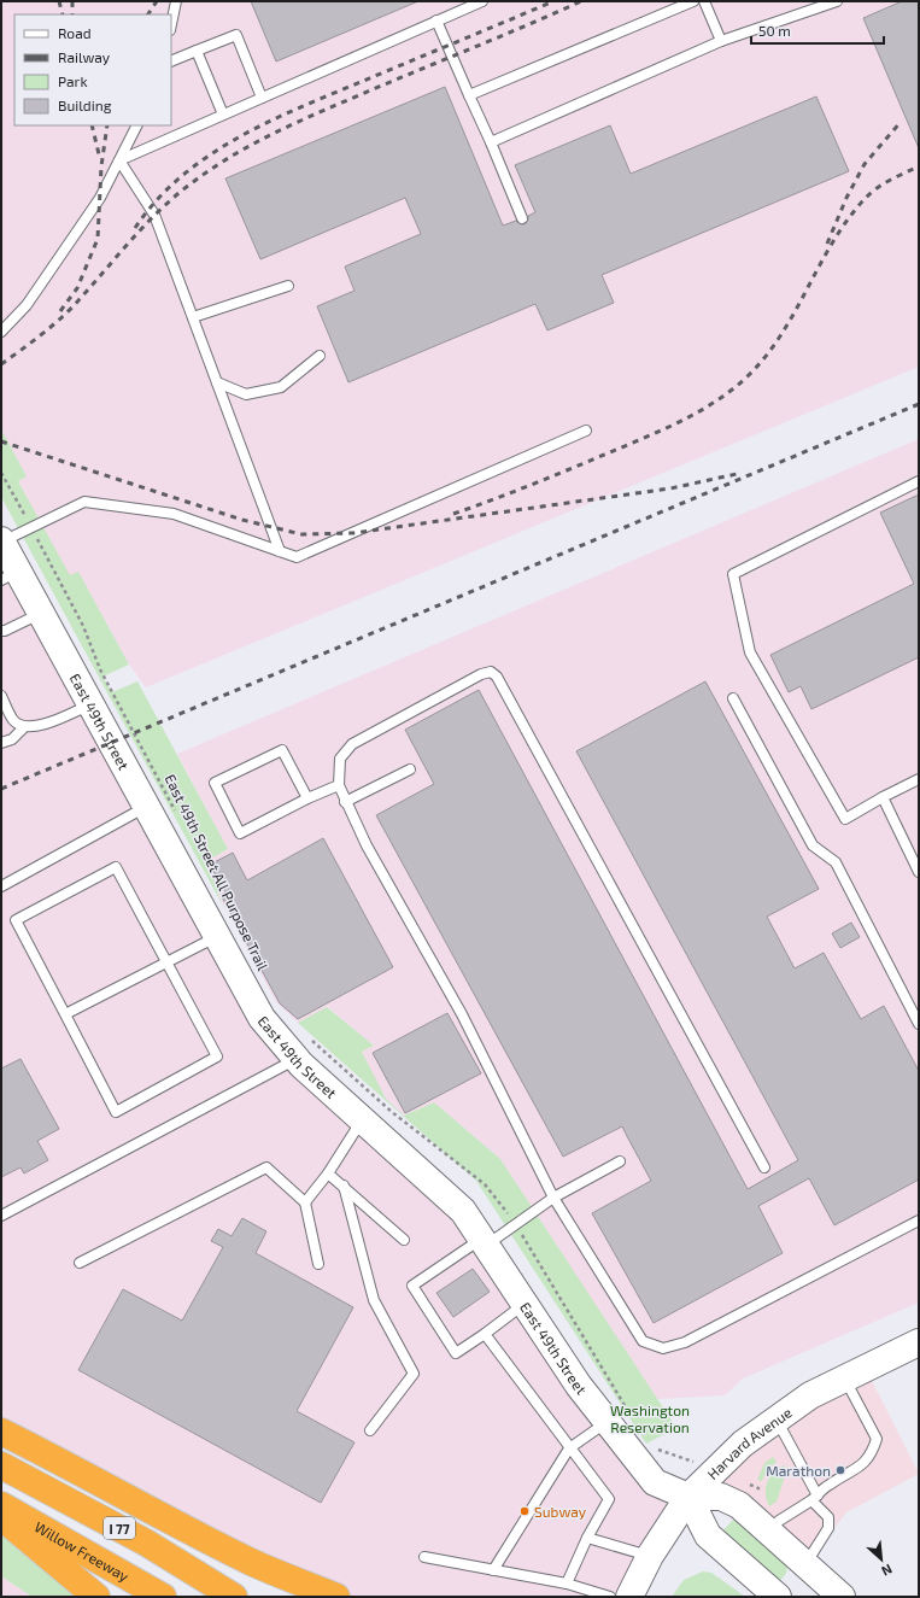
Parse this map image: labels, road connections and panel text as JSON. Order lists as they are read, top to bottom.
{
  "streets": {
    "highway": ["I 77", "Willow Freeway"],
    "street": ["East 49th Street", "Harvard Avenue"],
    "path": ["East 49th Street All Purpose Trail"]
  },
  "crossings": [
    ["East 49th Street", "Harvard Avenue"]
  ],
  "parks": ["Washington Reservation"],
  "places": ["Marathon", "Subway"],
  "legend": [
    "Road",
    "Railway",
    "Park",
    "Building"
  ],
  "scale_bar": "50 m",
  "north": "bottom right"
}
